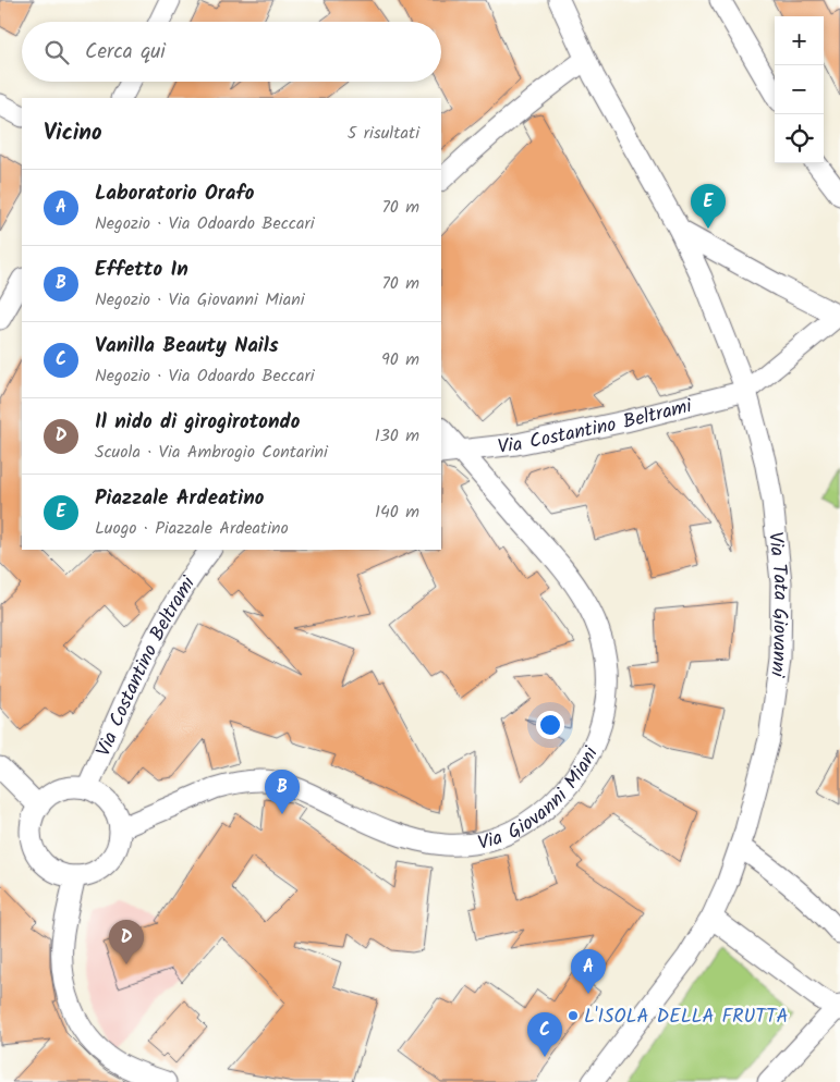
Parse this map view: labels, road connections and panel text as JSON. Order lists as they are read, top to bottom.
{
  "streets": {
    "street": ["Via Costantino Beltrami", "Via Tata Giovanni", "Via Giovanni Miani"]
  },
  "crossings": [
    ["Via Costantino Beltrami", "Via Tata Giovanni"],
    ["Via Costantino Beltrami", "Via Giovanni Miani"]
  ],
  "places": ["L'ISOLA DELLA FRUTTA"],
  "page": {
    "map_buttons": ["+", "−"],
    "search": "Cerca qui",
    "heading": ["Vicino", "5 risultati"],
    "list": [
      {
        "mark": "A",
        "name": "Laboratorio Orafo",
        "note": "Negozio · Via Odoardo Beccari",
        "value": "70 m"
      },
      {
        "mark": "B",
        "name": "Effetto In",
        "note": "Negozio · Via Giovanni Miani",
        "value": "70 m"
      },
      {
        "mark": "C",
        "name": "Vanilla Beauty Nails",
        "note": "Negozio · Via Odoardo Beccari",
        "value": "90 m"
      },
      {
        "mark": "D",
        "name": "Il nido di girogirotondo",
        "note": "Scuola · Via Ambrogio Contarini",
        "value": "130 m"
      },
      {
        "mark": "E",
        "name": "Piazzale Ardeatino",
        "note": "Luogo · Piazzale Ardeatino",
        "value": "140 m"
      }
    ],
    "pins": [
      "E",
      "B",
      "D",
      "A",
      "C"
    ]
  }
}
